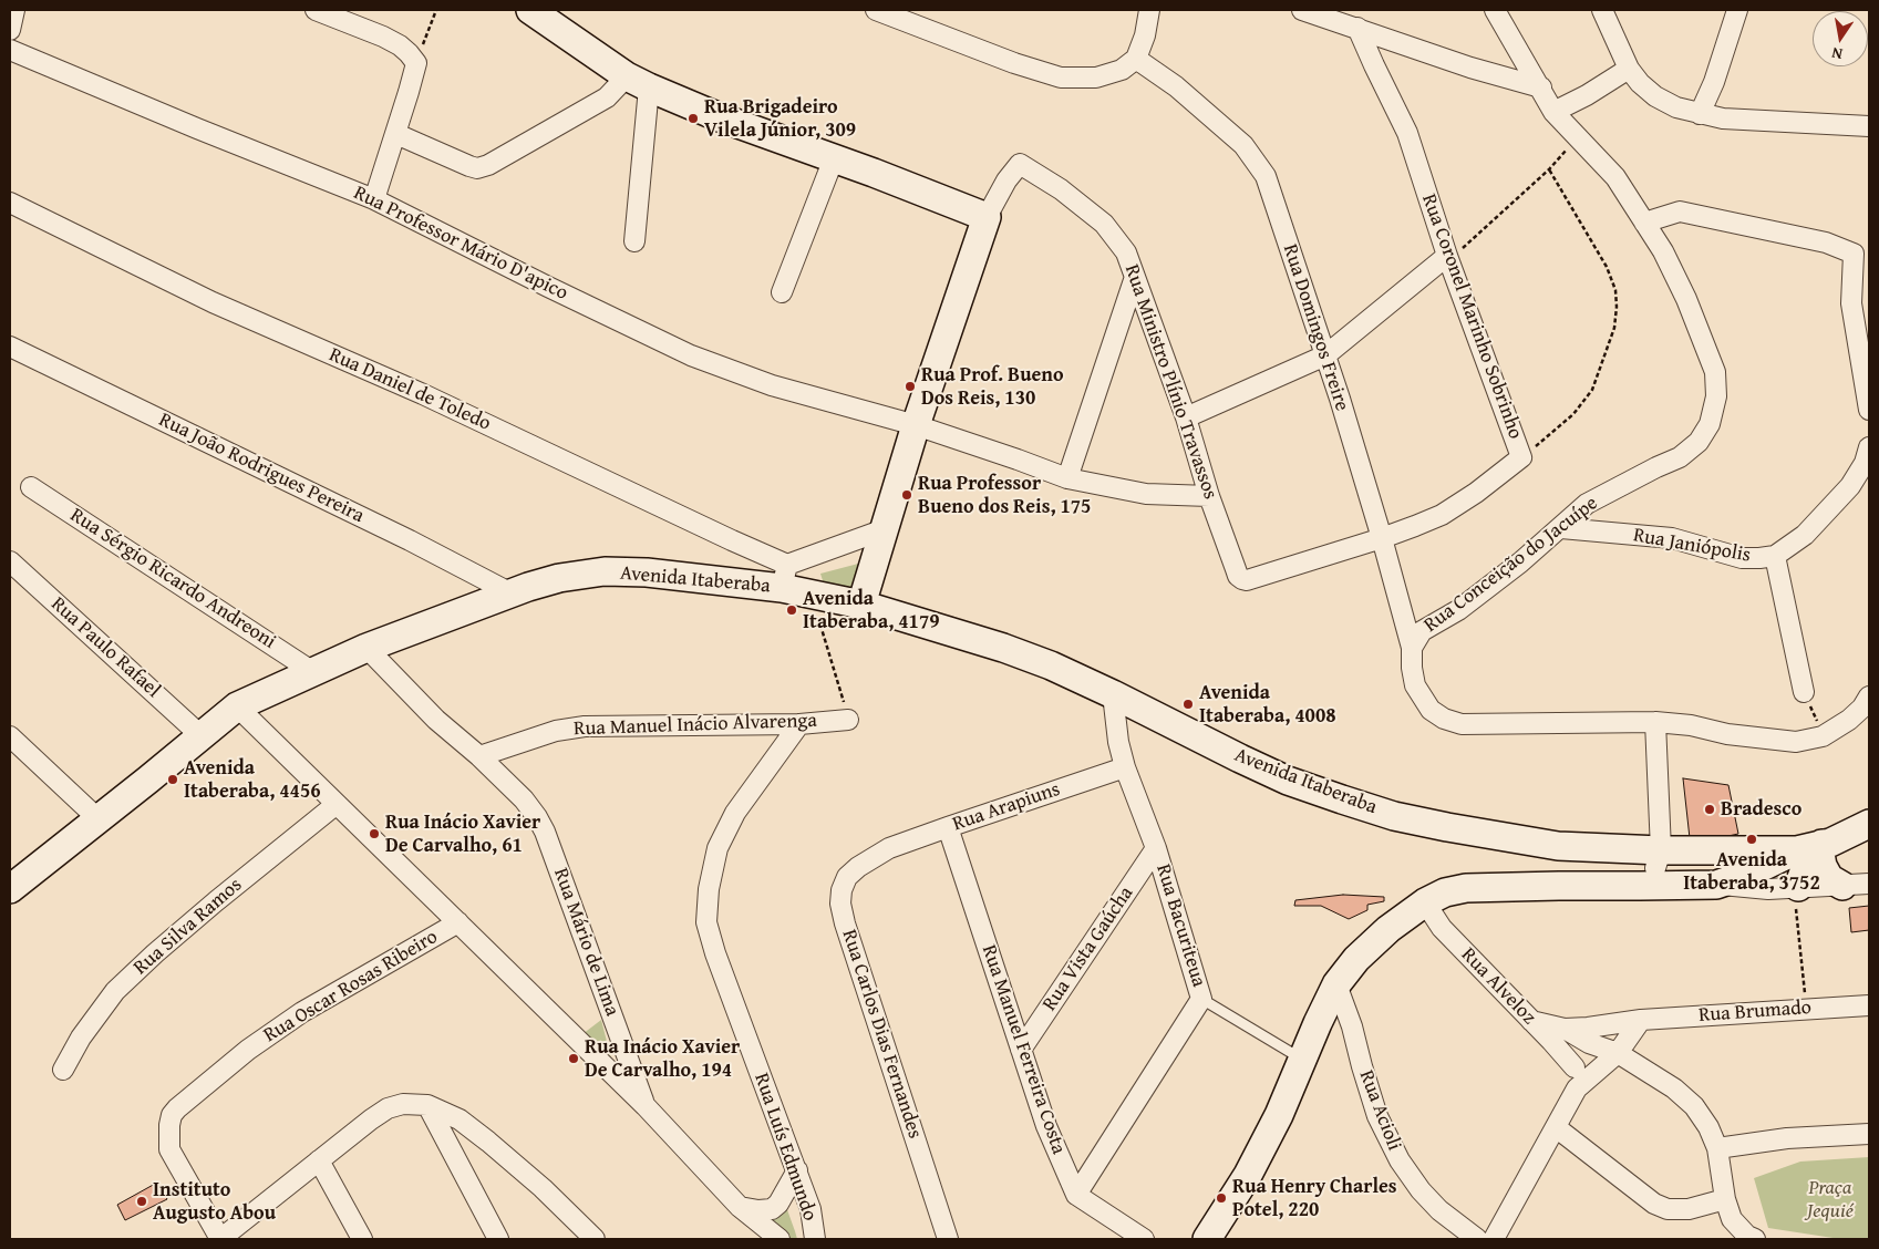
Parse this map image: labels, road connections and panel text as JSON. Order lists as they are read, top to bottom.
{
  "streets": {
    "main road": ["Avenida Itaberaba"],
    "street": [
      "Rua Professor Mário D'apico",
      "Rua Coronel Marinho Sobrinho",
      "Rua Domingos Freire",
      "Rua Ministro Plínio Travassos",
      "Rua Daniel de Toledo",
      "Rua João Rodrigues Pereira",
      "Rua Janiópolis",
      "Rua Conceição do Jacuípe",
      "Rua Sérgio Ricardo Andreoni",
      "Rua Paulo Rafael",
      "Rua Manuel Inácio Alvarenga",
      "Rua Arapiuns",
      "Rua Bacuriteua",
      "Rua Silva Ramos",
      "Rua Mário de Lima",
      "Rua Vista Gaúcha",
      "Rua Oscar Rosas Ribeiro",
      "Rua Alveloz",
      "Rua Brumado",
      "Rua Carlos Dias Fernandes",
      "Rua Manuel Ferreira Costa",
      "Rua Acioli",
      "Rua Luís Edmundo"
    ]
  },
  "crossings": [
    ["Rua Professor Mário D'apico", "Rua Ministro Plínio Travassos"],
    ["Rua Coronel Marinho Sobrinho", "Rua Domingos Freire"],
    ["Rua Coronel Marinho Sobrinho", "Rua Ministro Plínio Travassos"],
    ["Rua Domingos Freire", "Rua Conceição do Jacuípe"],
    ["Rua Daniel de Toledo", "Avenida Itaberaba"],
    ["Rua João Rodrigues Pereira", "Avenida Itaberaba"],
    ["Rua Janiópolis", "Rua Conceição do Jacuípe"],
    ["Rua Sérgio Ricardo Andreoni", "Avenida Itaberaba"],
    ["Avenida Itaberaba", "Rua Paulo Rafael"],
    ["Avenida Itaberaba", "Rua Bacuriteua"],
    ["Avenida Itaberaba", "Rua Mário de Lima"],
    ["Rua Manuel Inácio Alvarenga", "Rua Mário de Lima"],
    ["Rua Manuel Inácio Alvarenga", "Rua Luís Edmundo"],
    ["Rua Arapiuns", "Rua Bacuriteua"],
    ["Rua Arapiuns", "Rua Carlos Dias Fernandes"],
    ["Rua Arapiuns", "Rua Manuel Ferreira Costa"],
    ["Rua Bacuriteua", "Rua Vista Gaúcha"],
    ["Rua Bacuriteua", "Rua Manuel Ferreira Costa"],
    ["Rua Vista Gaúcha", "Rua Manuel Ferreira Costa"],
    ["Rua Alveloz", "Rua Brumado"]
  ],
  "parks": ["Praça Jequié"],
  "places": [
    "Rua Brigadeiro Vilela Júnior, 309",
    "Rua Prof. Bueno Dos Reis, 130",
    "Rua Professor Bueno dos Reis, 175",
    "Avenida Itaberaba, 4179",
    "Avenida Itaberaba, 4008",
    "Avenida Itaberaba, 4456",
    "Bradesco",
    "Rua Inácio Xavier De Carvalho, 61",
    "Avenida Itaberaba, 3752",
    "Rua Inácio Xavier De Carvalho, 194",
    "Rua Henry Charles Potel, 220",
    "Instituto Augusto Abou"
  ],
  "north": "bottom"
}
